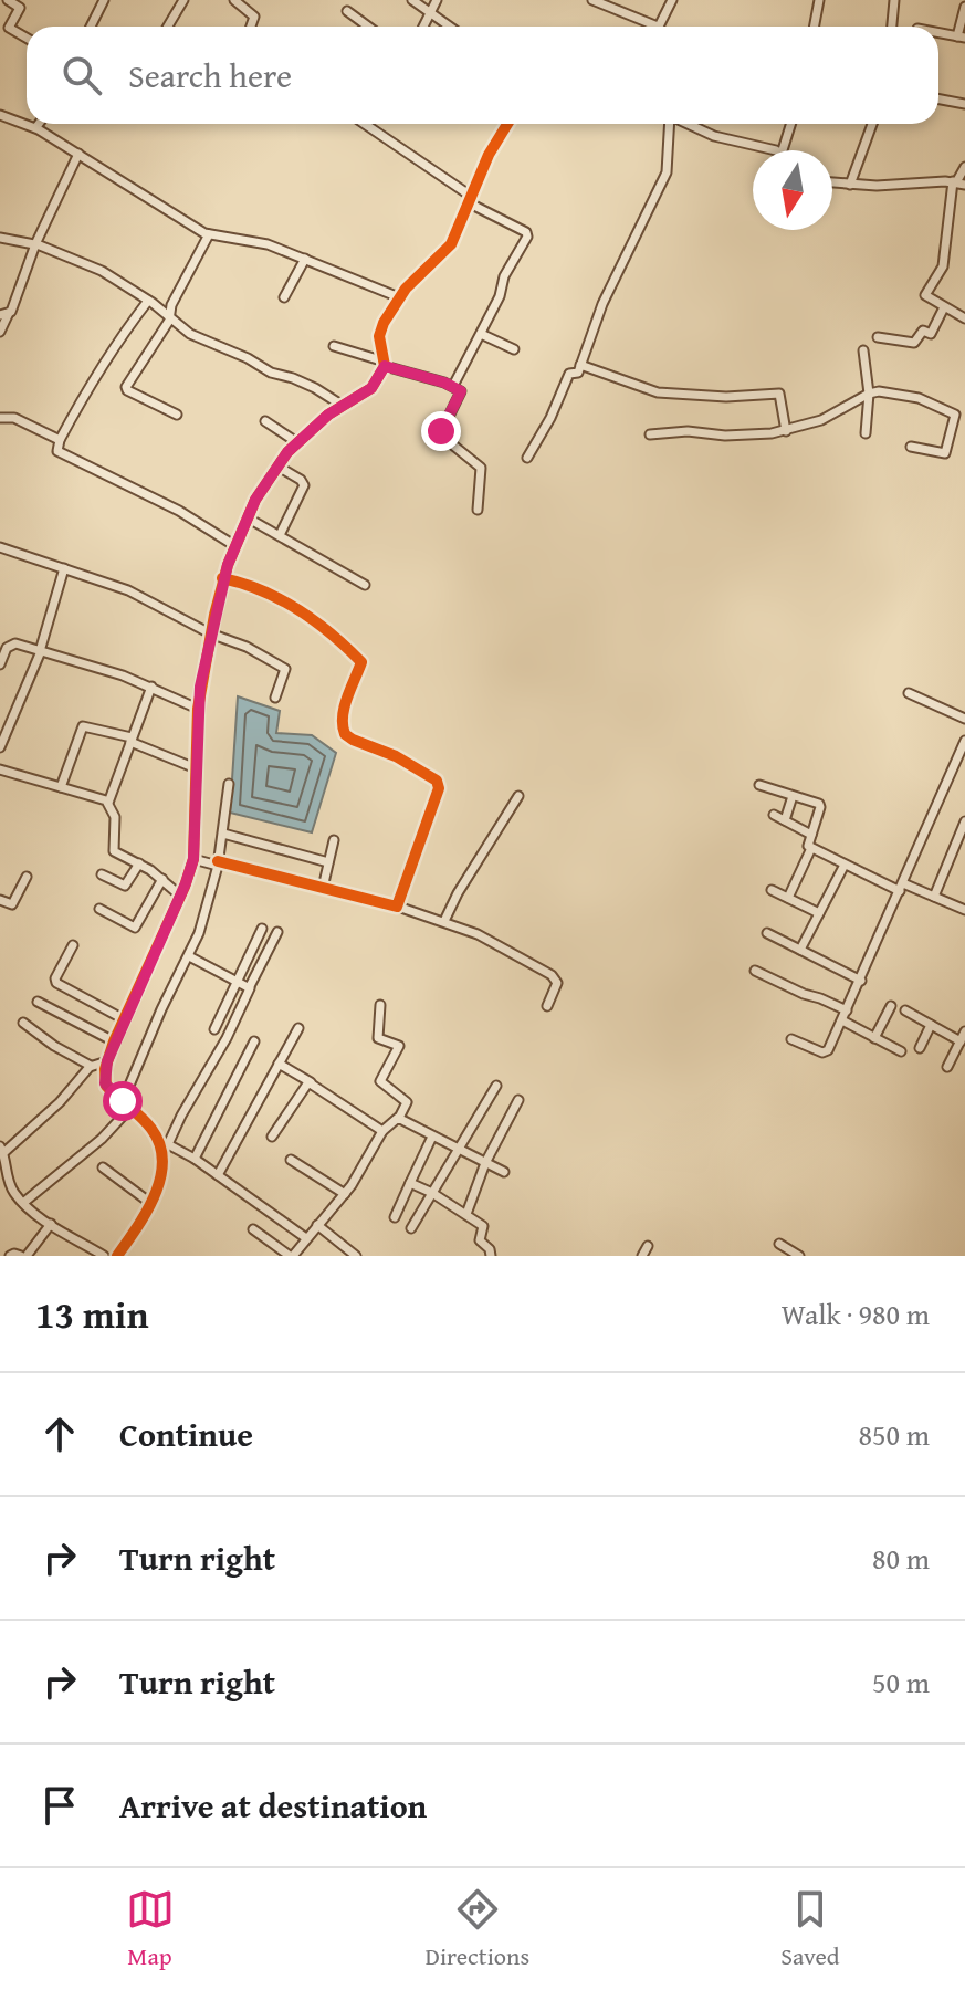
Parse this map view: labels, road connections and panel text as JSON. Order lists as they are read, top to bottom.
{
  "north": "bottom",
  "page": {
    "search": "Search here",
    "heading": ["13 min", "Walk · 980 m"],
    "list": [
      ["Continue", "850 m"],
      ["Turn right", "80 m"],
      ["Turn right", "50 m"],
      "Arrive at destination"
    ],
    "nav": ["Map", "Directions", "Saved"]
  }
}
